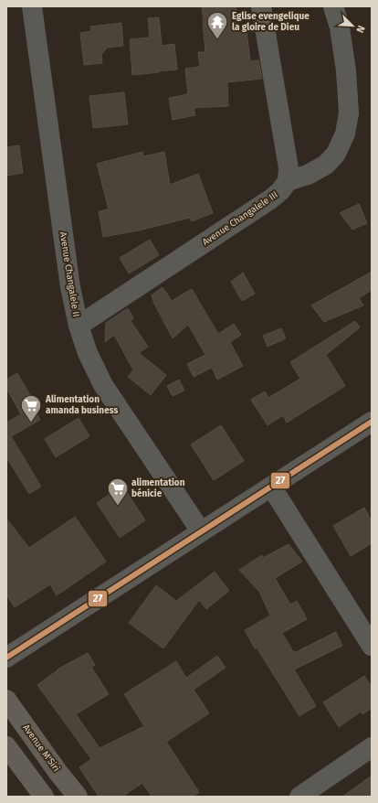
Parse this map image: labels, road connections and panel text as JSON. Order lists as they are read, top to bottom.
{
  "streets": {
    "highway": ["Avenue M'Siri"],
    "street": ["Avenue Changalele III", "Avenue Changalele II"]
  },
  "crossings": [
    ["Avenue Changalele III", "Avenue Changalele II"]
  ],
  "places": {
    "temple": ["Eglise evengelique la gloire de Dieu"],
    "supermarket": ["Alimentation amanda business", "alimentation bénicie"]
  },
  "lines": ["transit line 27"],
  "north": "bottom right"
}
